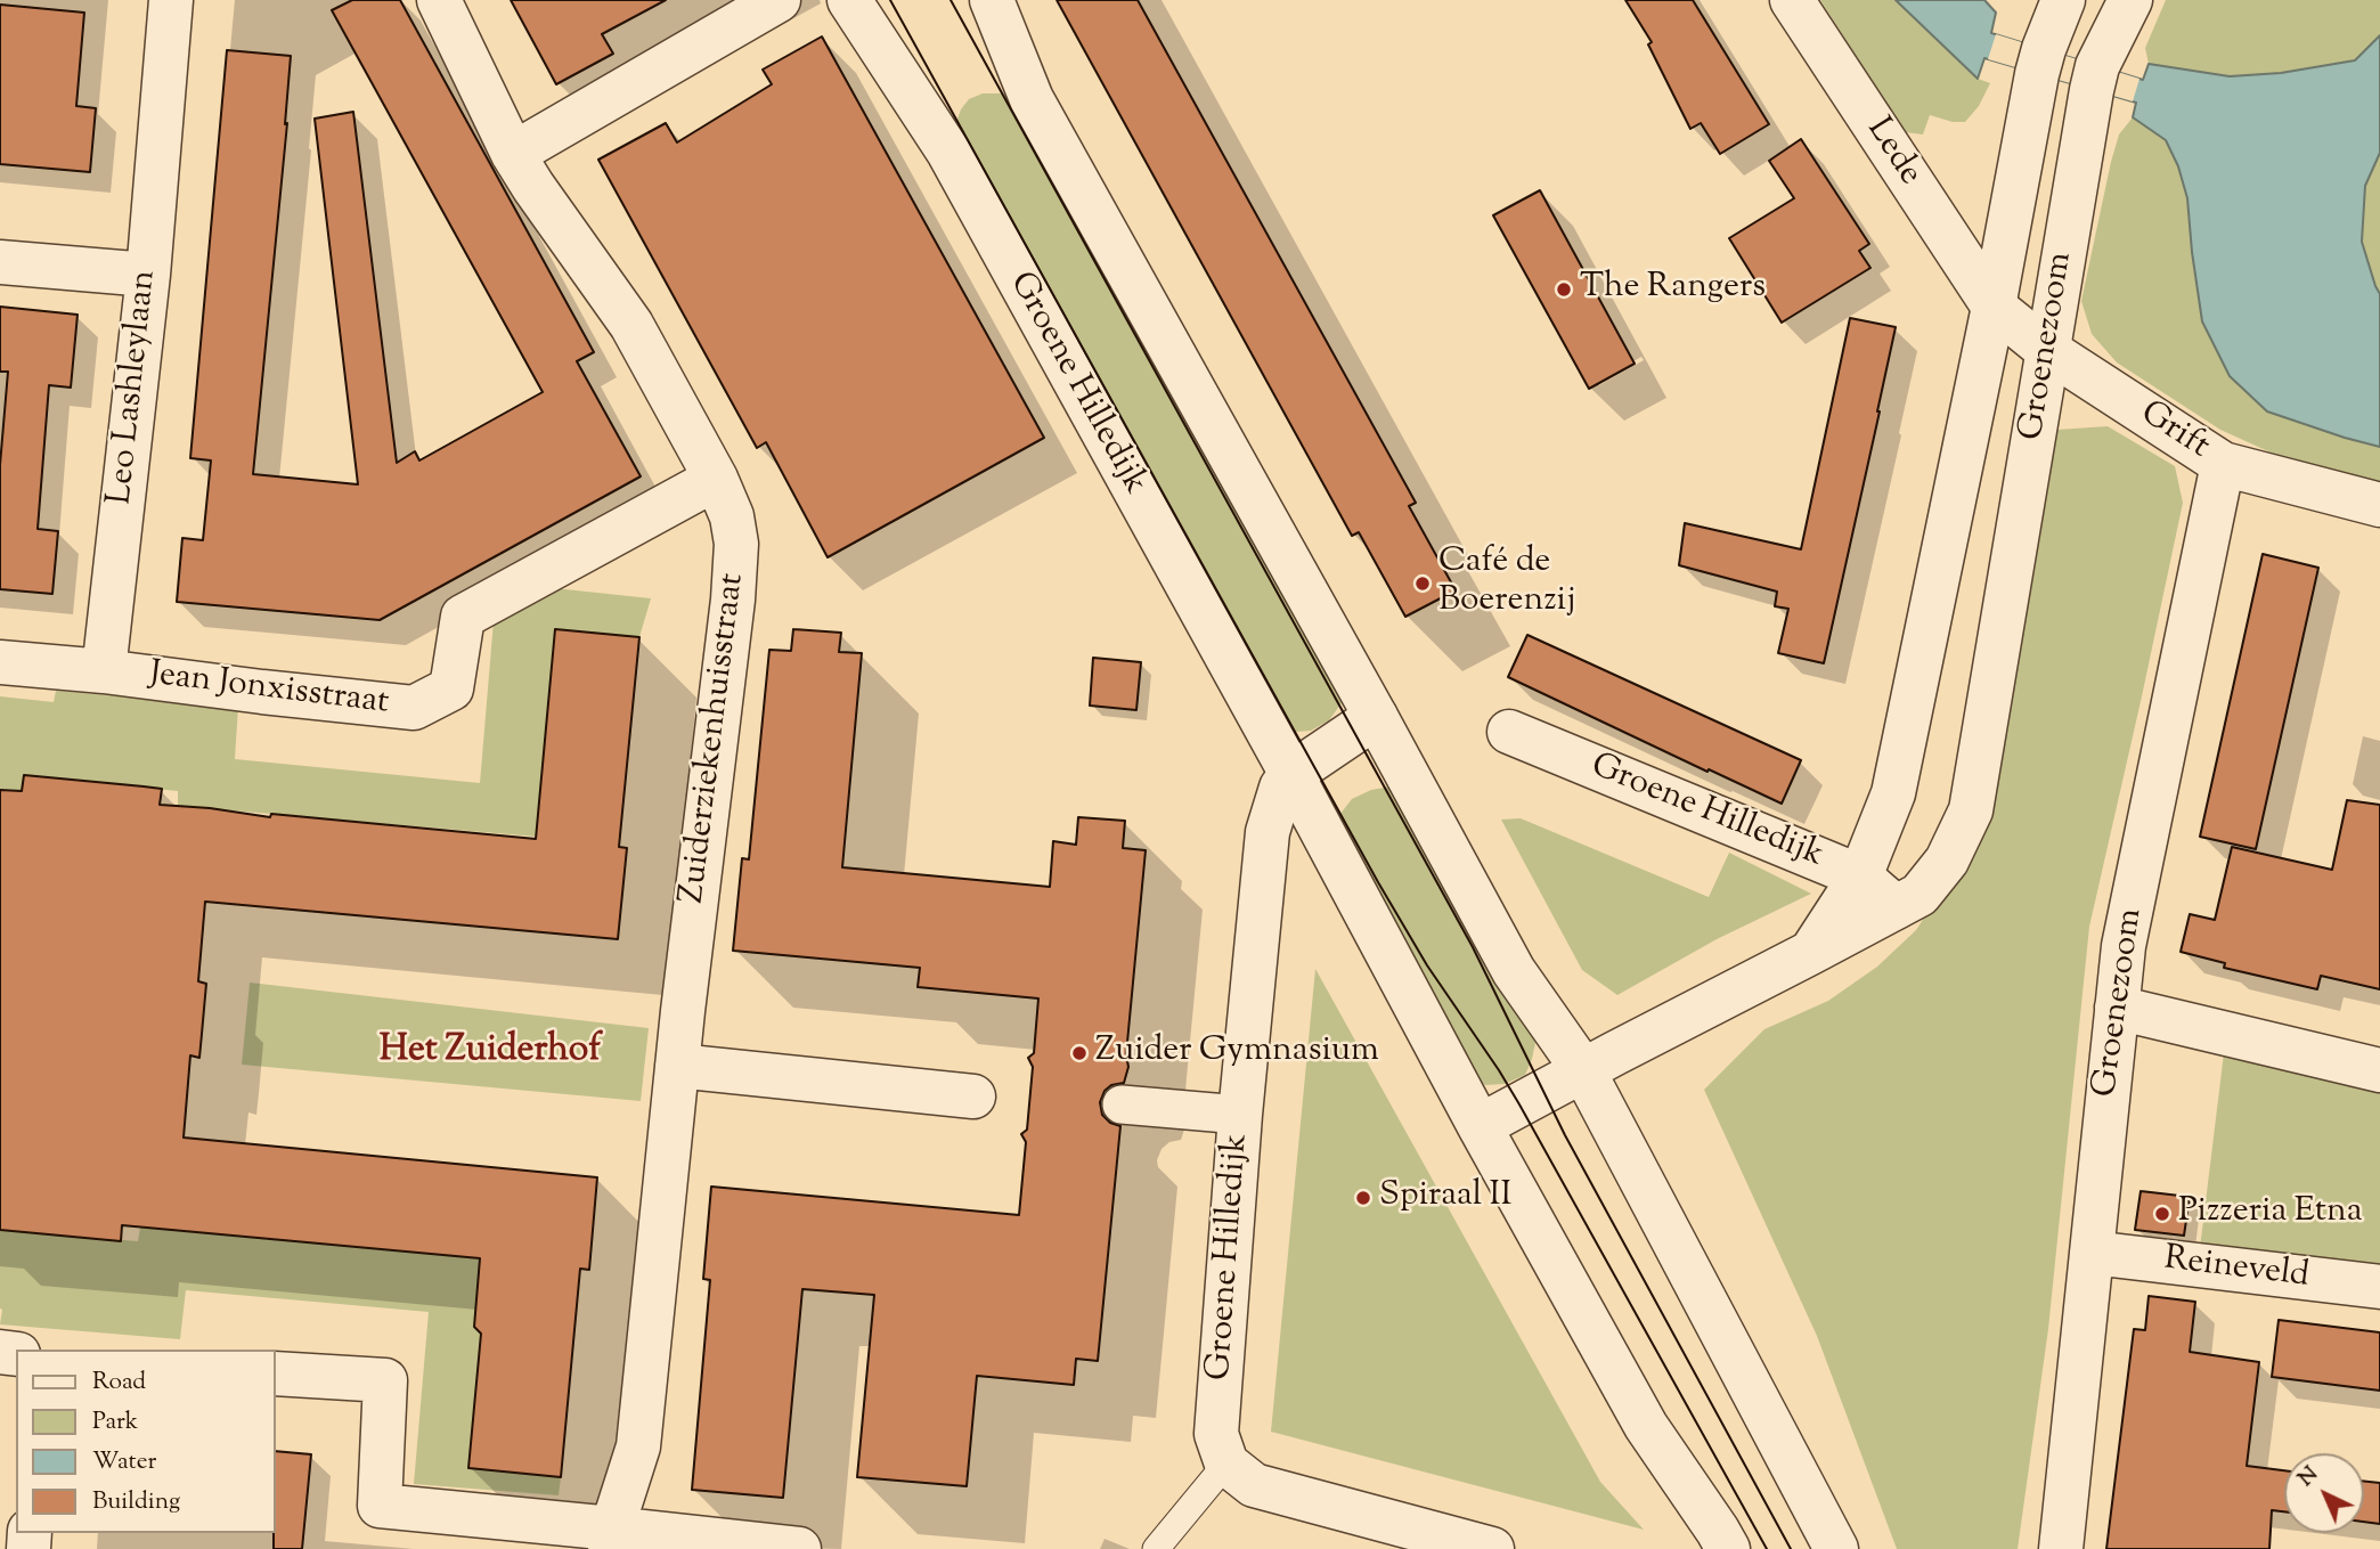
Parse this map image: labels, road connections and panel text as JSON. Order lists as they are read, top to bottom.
{
  "streets": {
    "street": [
      "Lede",
      "Groenezoom",
      "Groene Hilledijk",
      "Leo Lashleylaan",
      "Grift",
      "Jean Jonxisstraat",
      "Zuiderziekenhuisstraat",
      "Reineveld"
    ]
  },
  "crossings": [
    ["Lede", "Groenezoom"],
    ["Lede", "Grift"],
    ["Groenezoom", "Groene Hilledijk"],
    ["Groenezoom", "Grift"],
    ["Groenezoom", "Reineveld"],
    ["Leo Lashleylaan", "Jean Jonxisstraat"],
    ["Jean Jonxisstraat", "Zuiderziekenhuisstraat"]
  ],
  "districts": ["Het Zuiderhof"],
  "places": [
    "The Rangers",
    "Café de Boerenzij",
    "Zuider Gymnasium",
    "Spiraal II",
    "Pizzeria Etna"
  ],
  "legend": [
    "Road",
    "Park",
    "Water",
    "Building"
  ],
  "north": "top left"
}
